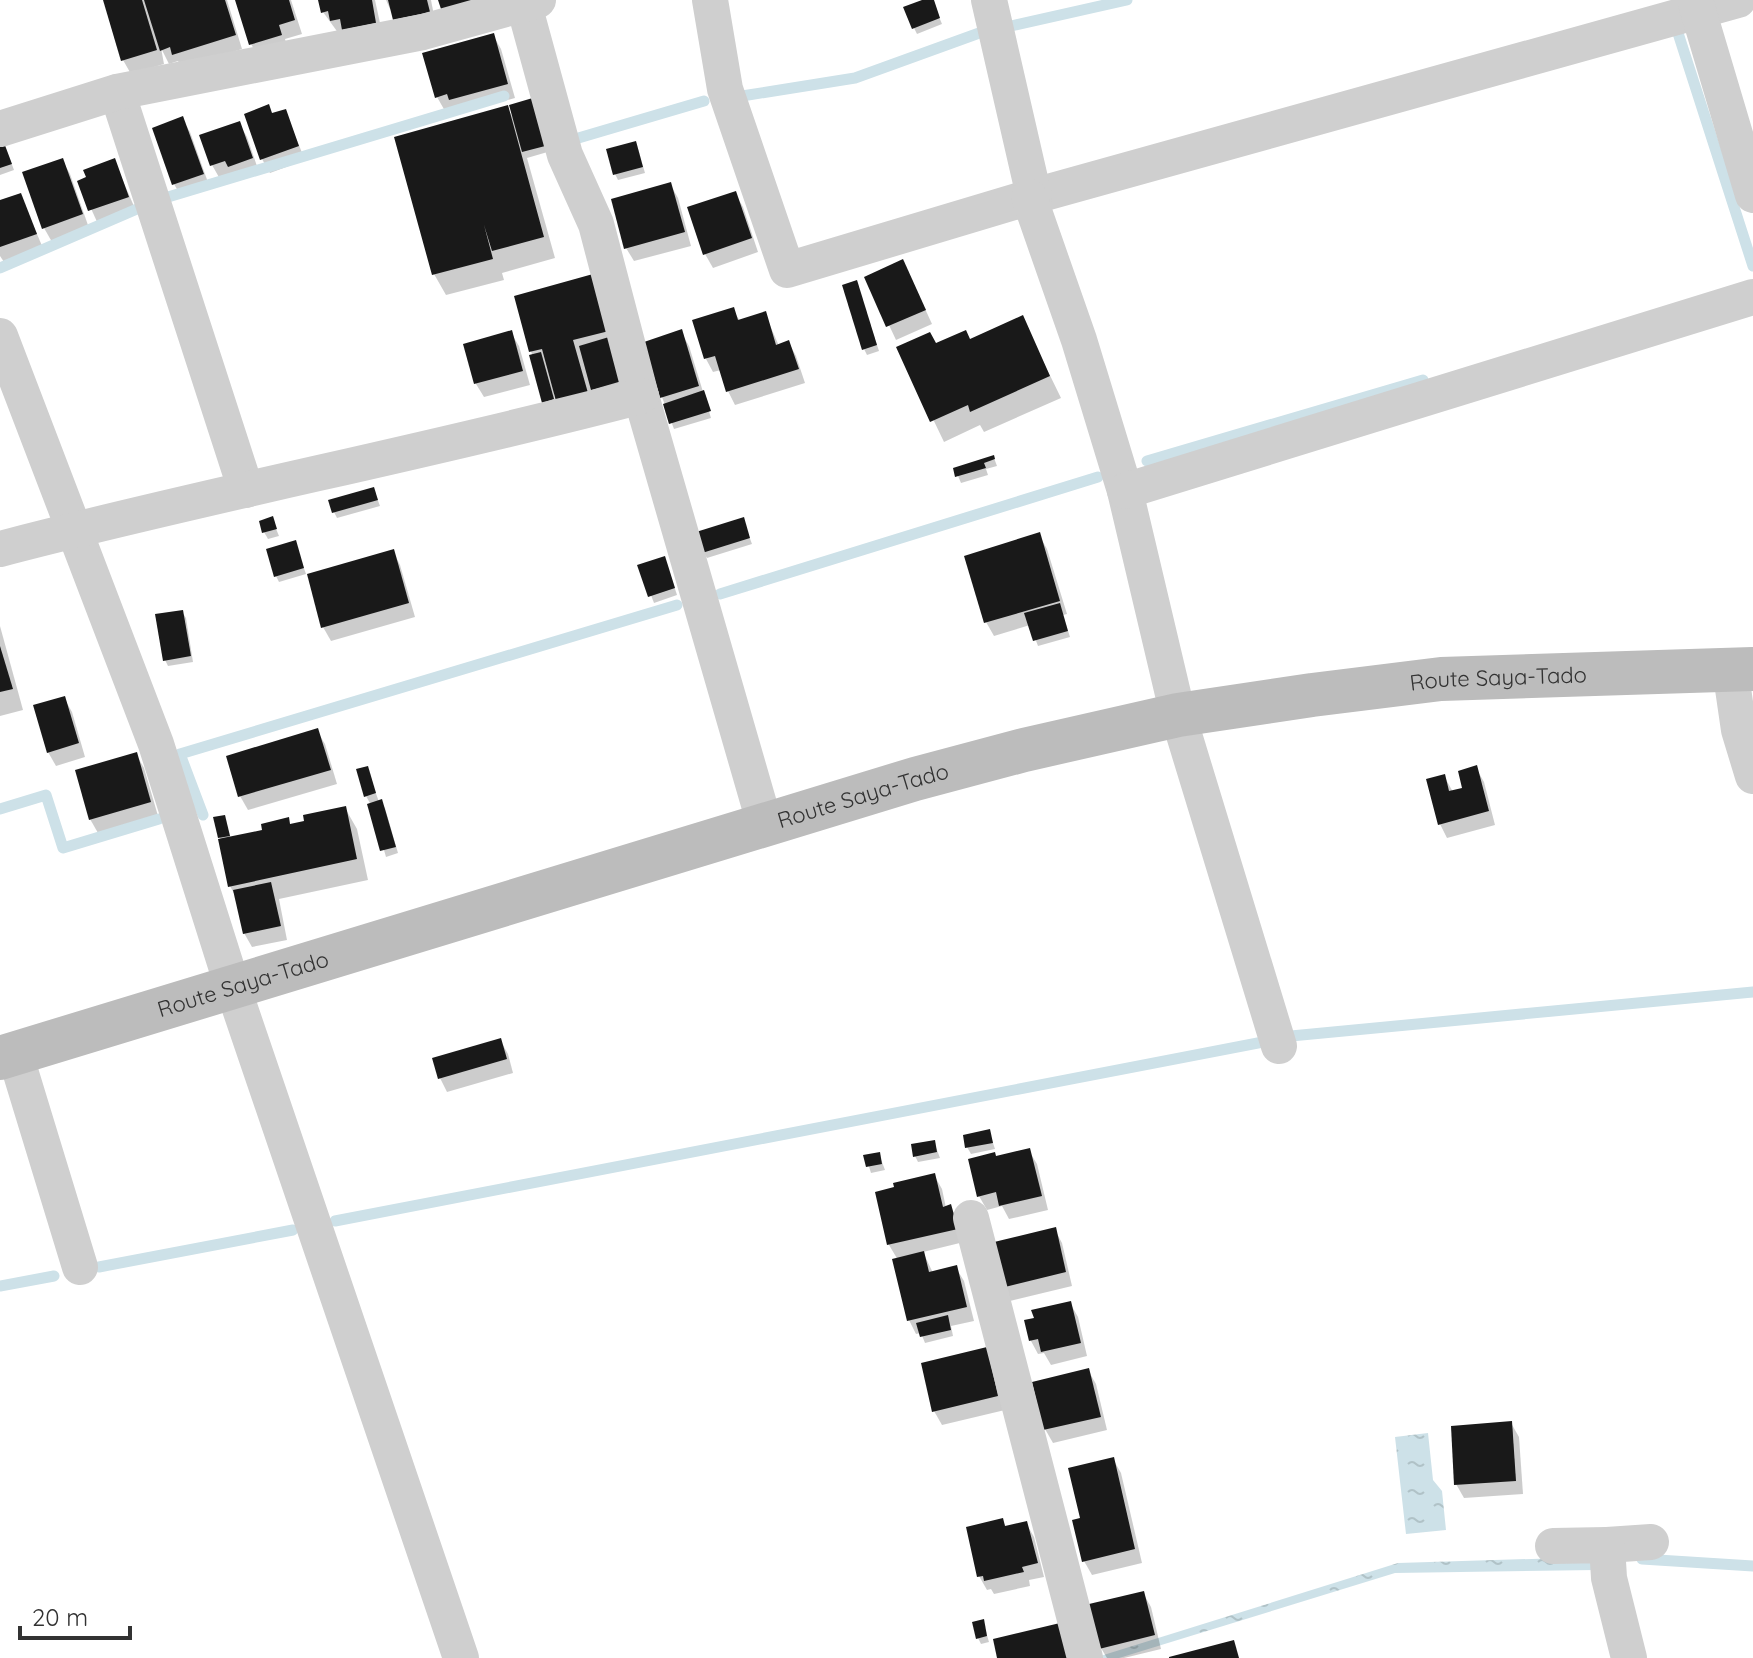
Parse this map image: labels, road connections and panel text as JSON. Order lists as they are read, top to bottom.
{
  "streets": {
    "main road": ["Route Saya-Tado"]
  },
  "scale_bar": "20 m"
}
